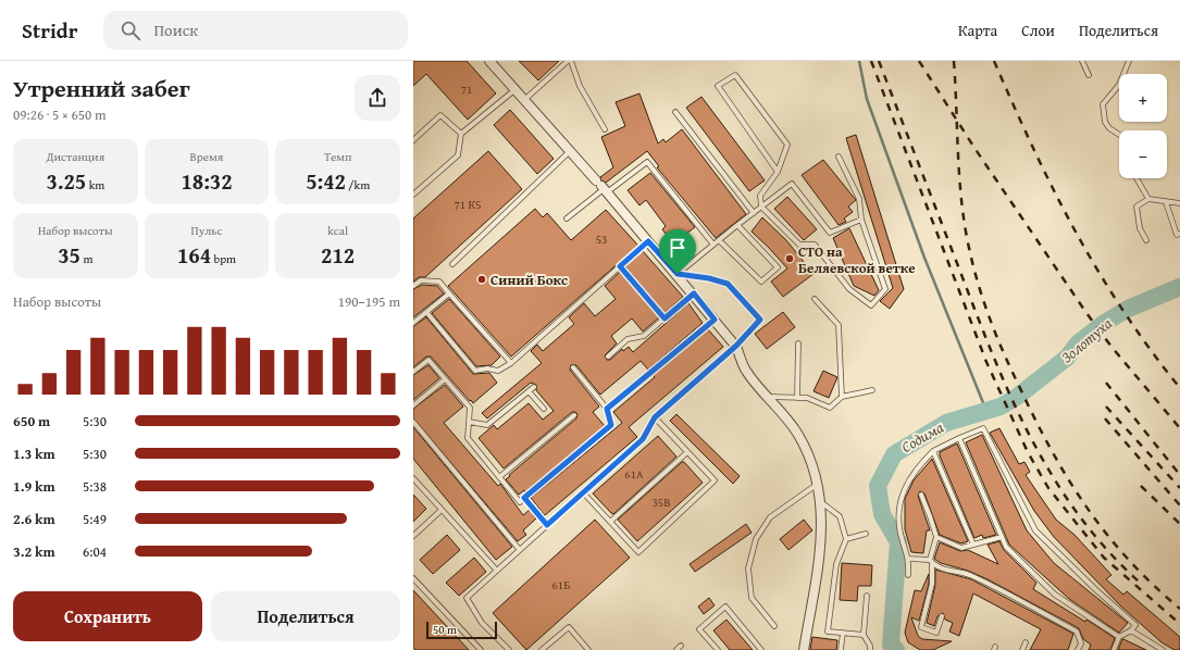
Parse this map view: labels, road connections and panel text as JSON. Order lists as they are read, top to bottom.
{
  "water": ["Золотуха", "Содима"],
  "places": ["СТО на Беляевской ветке", "Синий Бокс"],
  "house_numbers": [
    "71",
    "71 К5",
    "53",
    "61А",
    "35В",
    "61Б"
  ],
  "scale_bar": "50 m",
  "page": {
    "header": "Stridr",
    "search": "Поиск",
    "nav": ["Карта", "Слои", "Поделиться"],
    "heading": ["Утренний забег", "09:26 · 5 × 650 m"],
    "map_buttons": ["+", "−"],
    "stats": [
      ["Дистанция", "3.25 km"],
      ["Время", "18:32"],
      ["Темп", "5:42 /km"],
      ["Набор высоты", "35 m"],
      ["Пульс", "164 bpm"],
      ["kcal", "212"]
    ],
    "chart": ["Набор высоты", "190–195 m"],
    "list": [
      {
        "name": "650 m",
        "note": "5:30"
      },
      {
        "name": "1.3 km",
        "note": "5:30"
      },
      {
        "name": "1.9 km",
        "note": "5:38"
      },
      {
        "name": "2.6 km",
        "note": "5:49"
      },
      {
        "name": "3.2 km",
        "note": "6:04"
      }
    ],
    "buttons": ["Сохранить", "Поделиться"],
    "scale": "50 m"
  }
}
